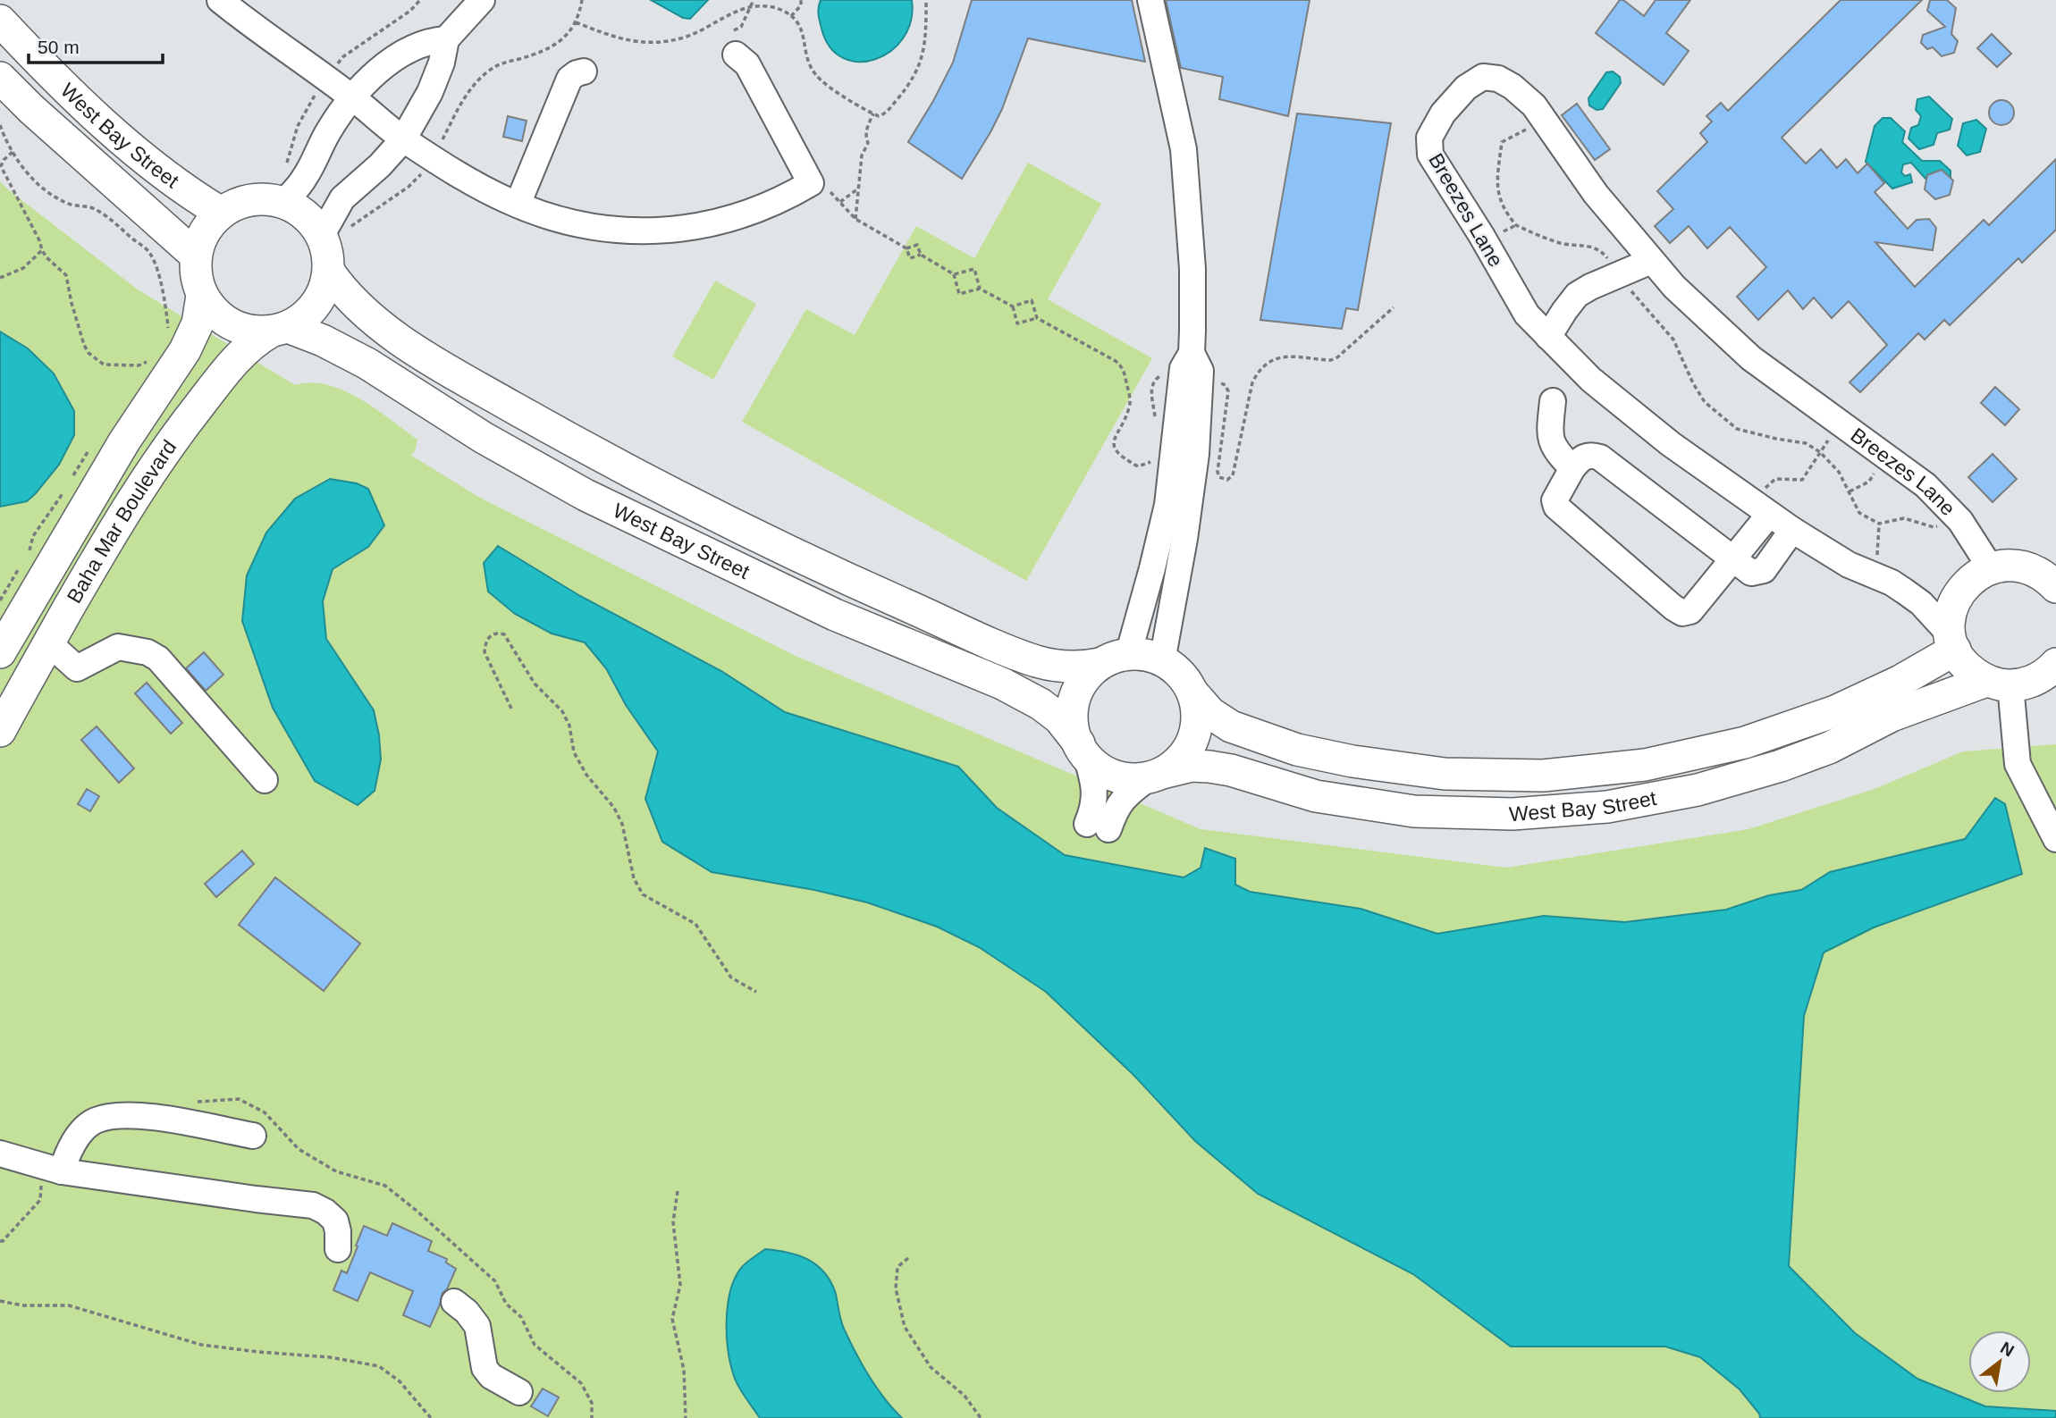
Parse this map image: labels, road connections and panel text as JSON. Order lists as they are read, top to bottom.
{
  "streets": {
    "main road": ["West Bay Street", "Baha Mar Boulevard"],
    "street": ["Breezes Lane"]
  },
  "crossings": [
    ["West Bay Street", "Breezes Lane"],
    ["West Bay Street", "Baha Mar Boulevard"]
  ],
  "scale_bar": "50 m",
  "north": "top right"
}
